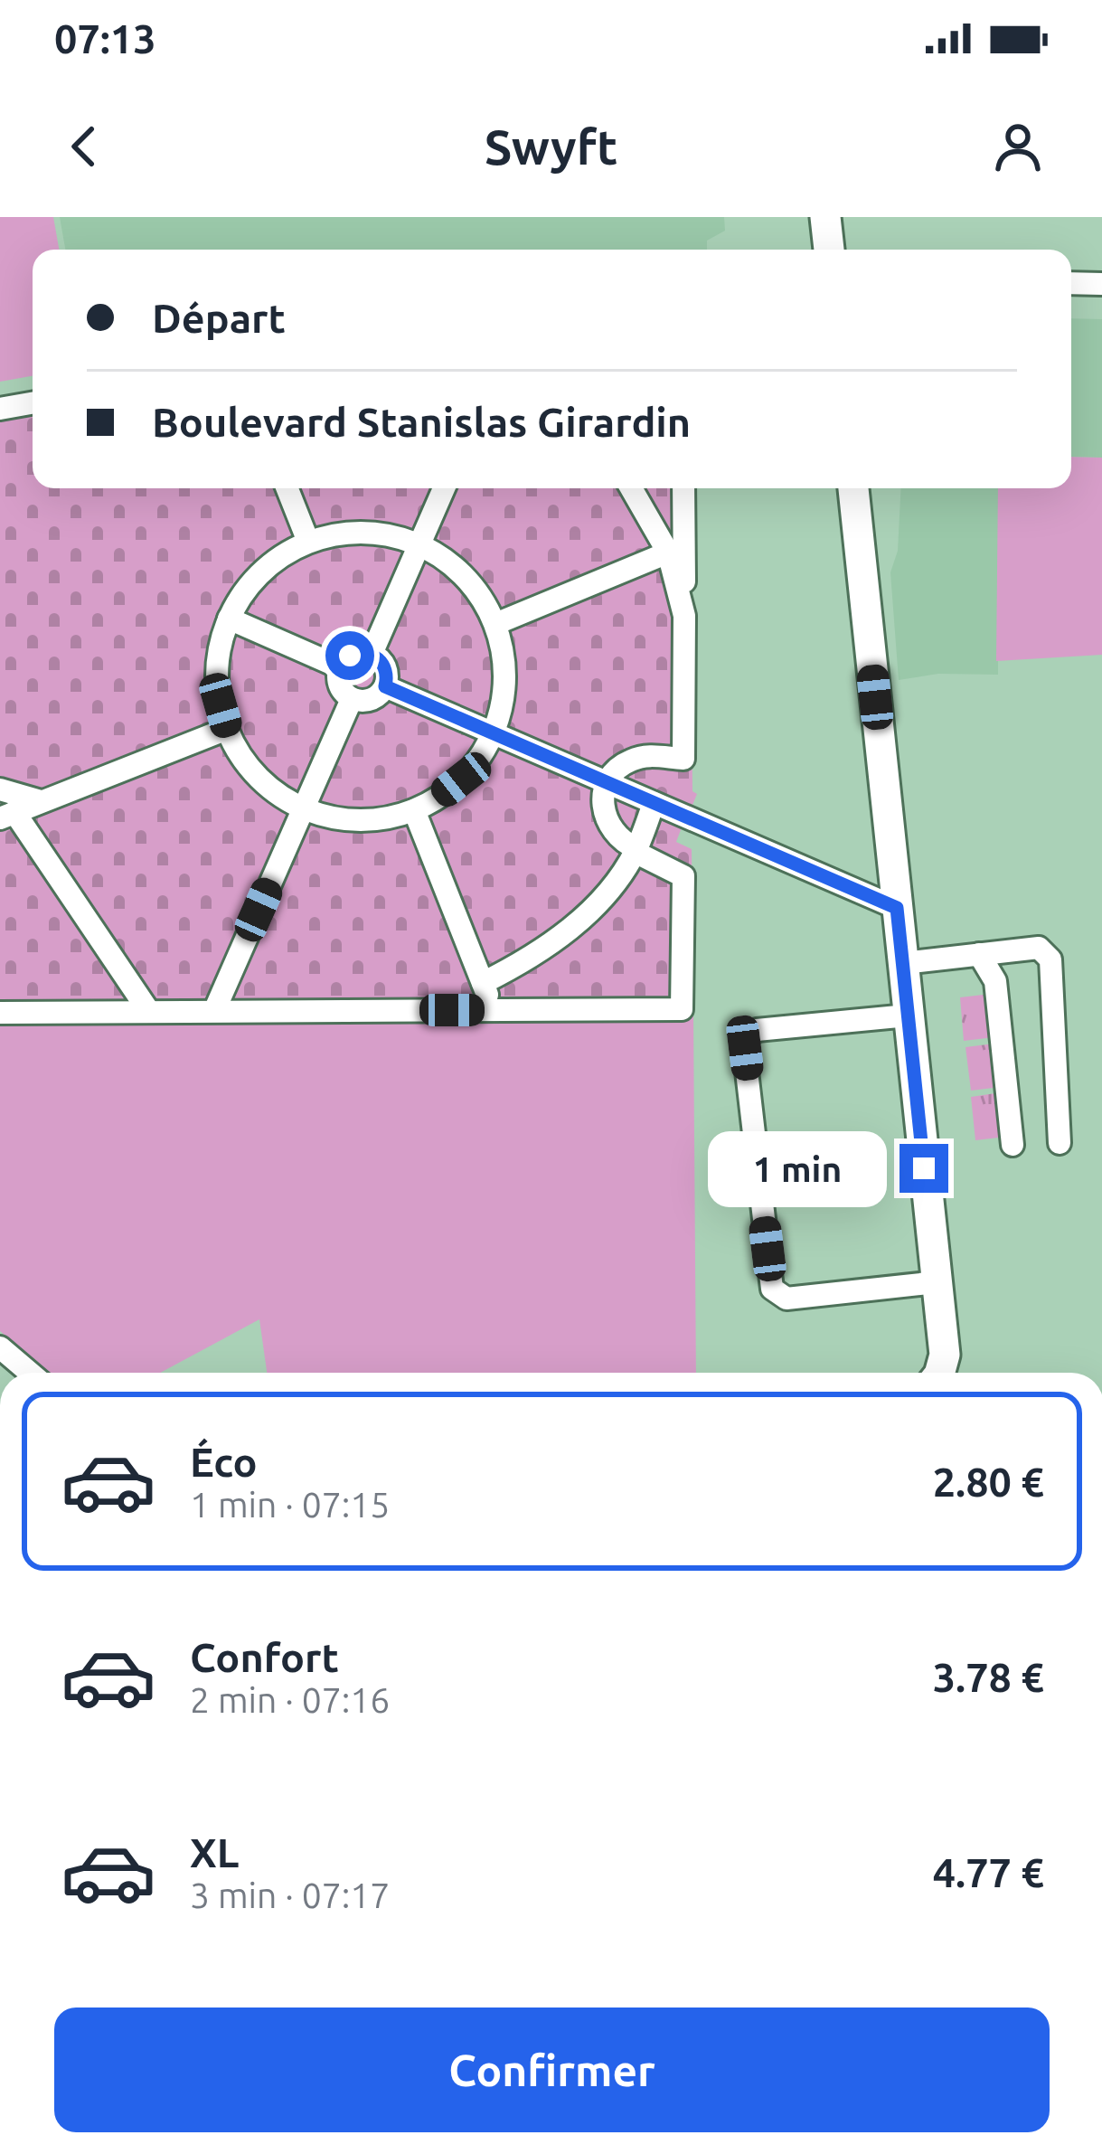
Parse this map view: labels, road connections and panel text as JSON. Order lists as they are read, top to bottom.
{
  "page": {
    "status": "07:13",
    "header": "Swyft",
    "banner": ["Départ", "Boulevard Stanislas Girardin"],
    "bubble": "1 min",
    "list": [
      {
        "name": "Éco",
        "note": "1 min · 07:15",
        "value": "2.80 €"
      },
      {
        "name": "Confort",
        "note": "2 min · 07:16",
        "value": "3.78 €"
      },
      {
        "name": "XL",
        "note": "3 min · 07:17",
        "value": "4.77 €"
      }
    ],
    "buttons": "Confirmer"
  }
}
